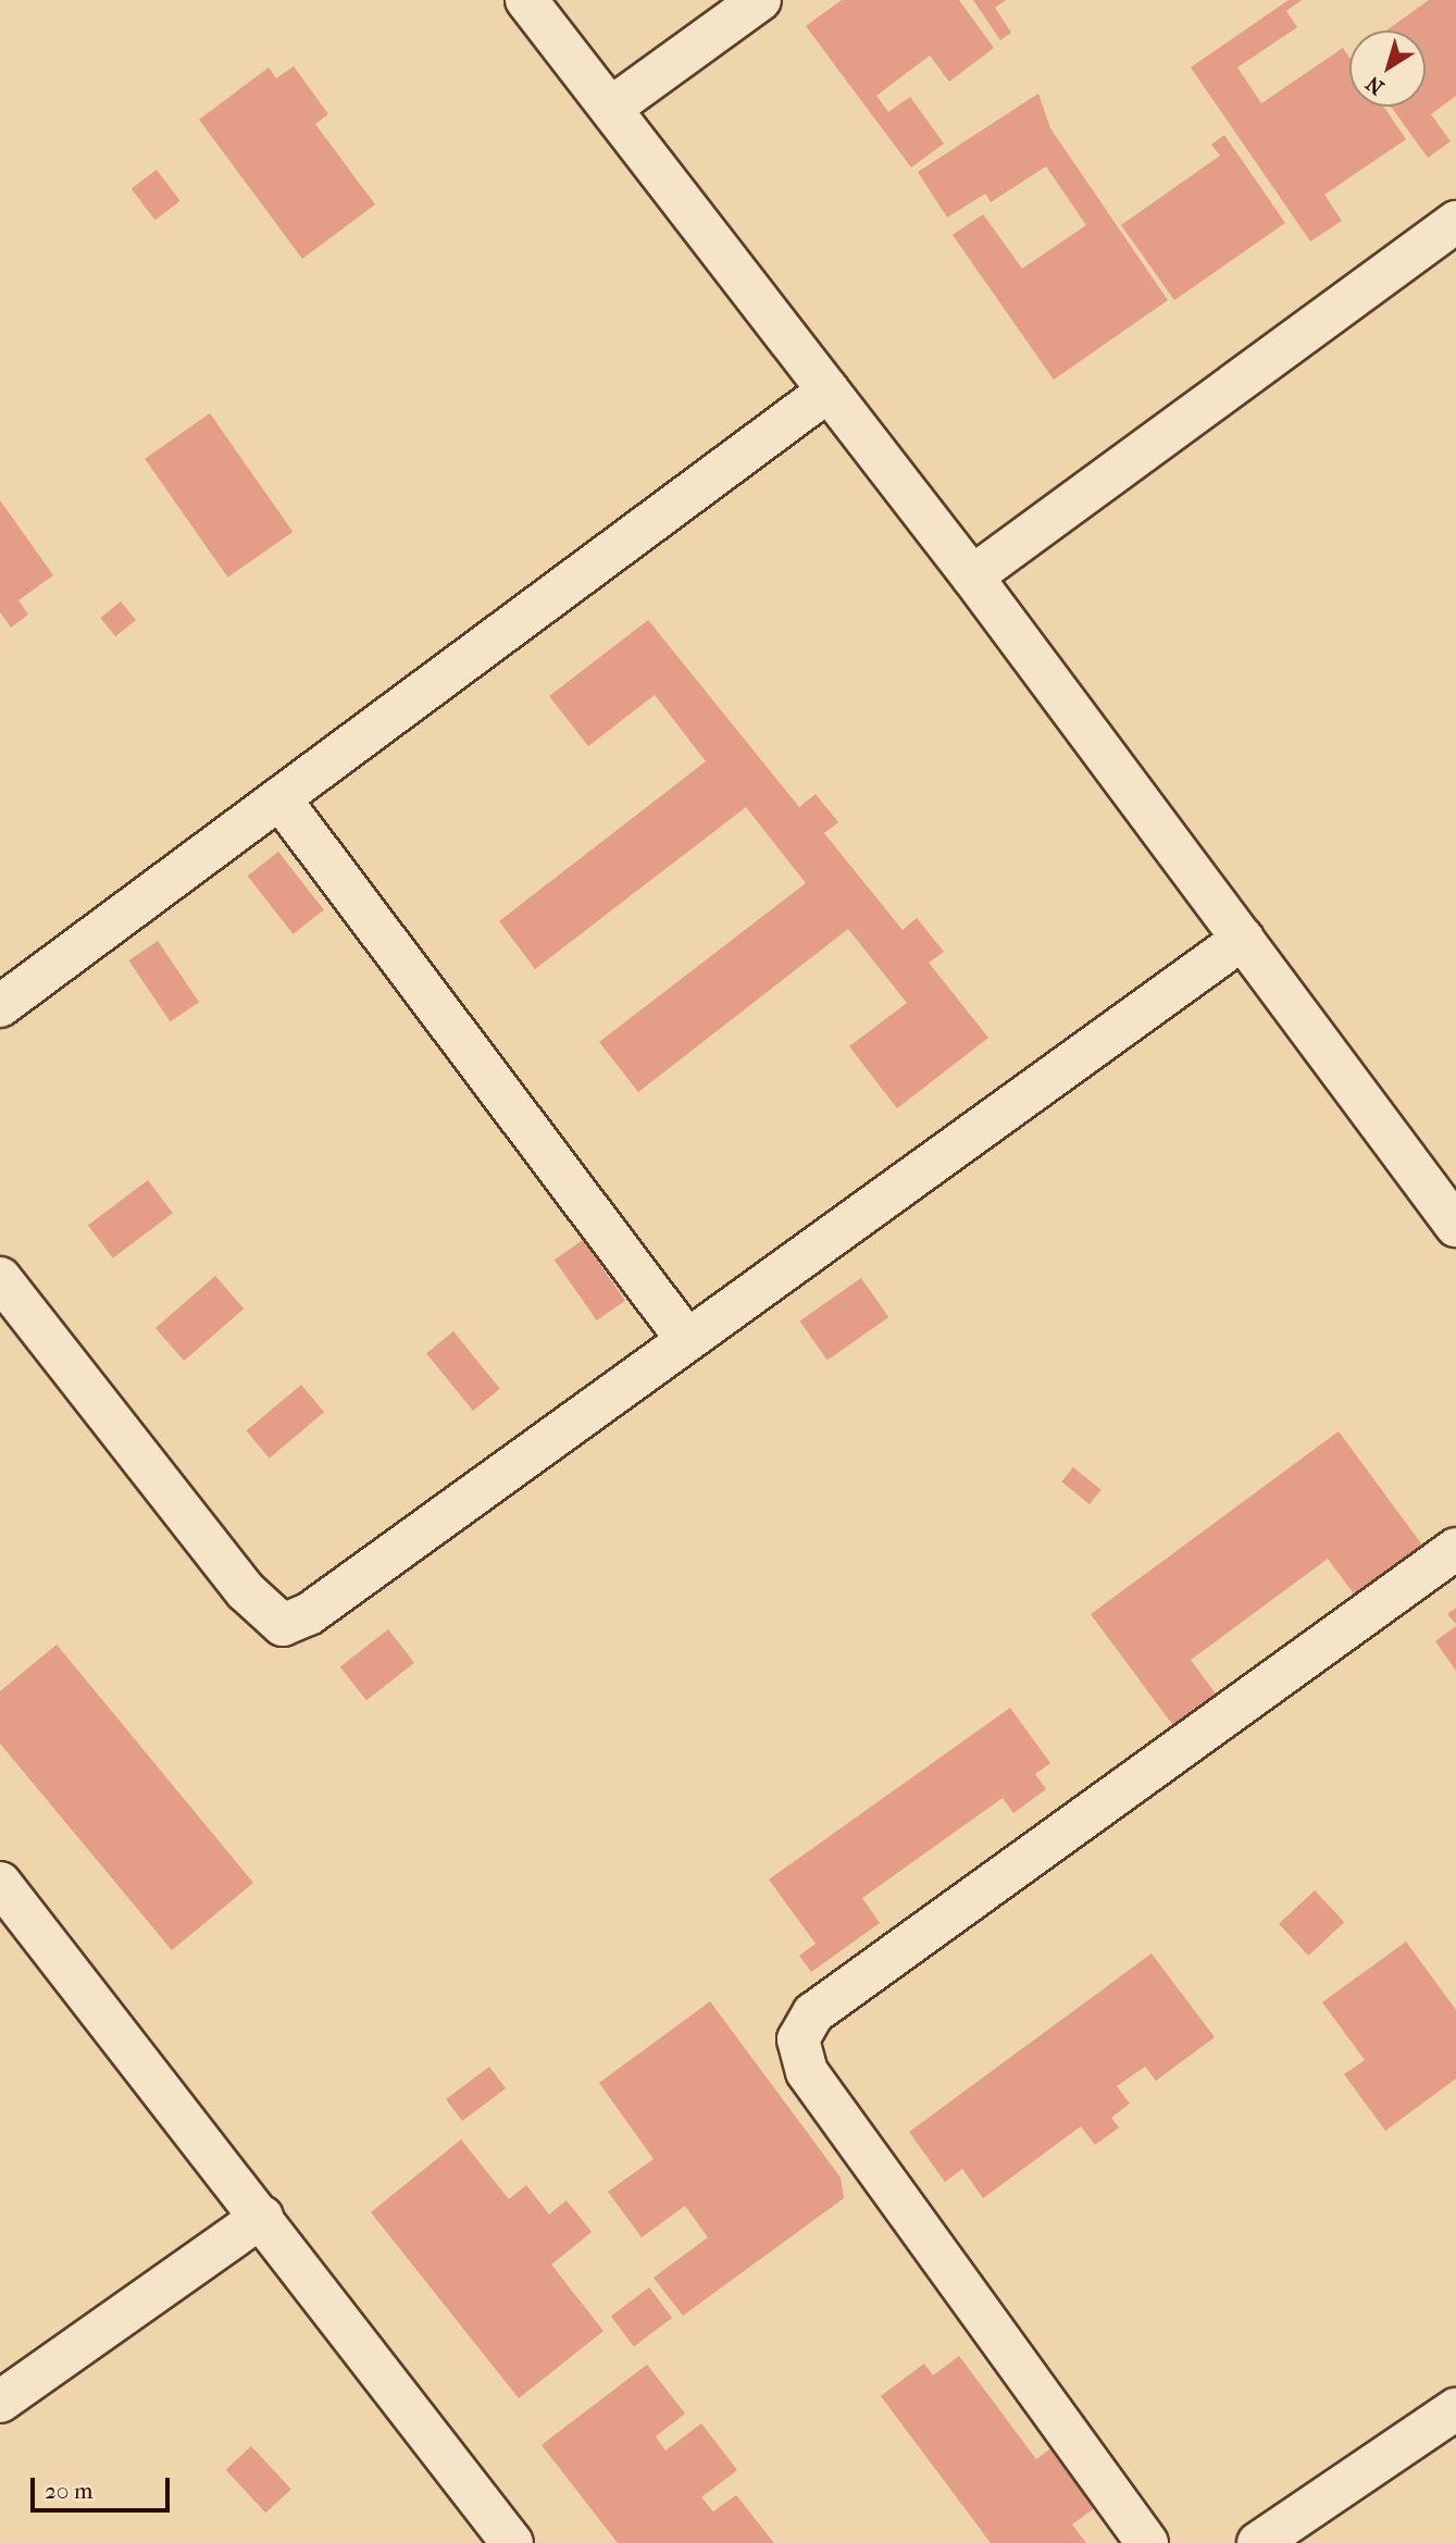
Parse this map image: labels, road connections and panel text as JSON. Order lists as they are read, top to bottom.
{
  "scale_bar": "20 m",
  "north": "bottom left"
}
